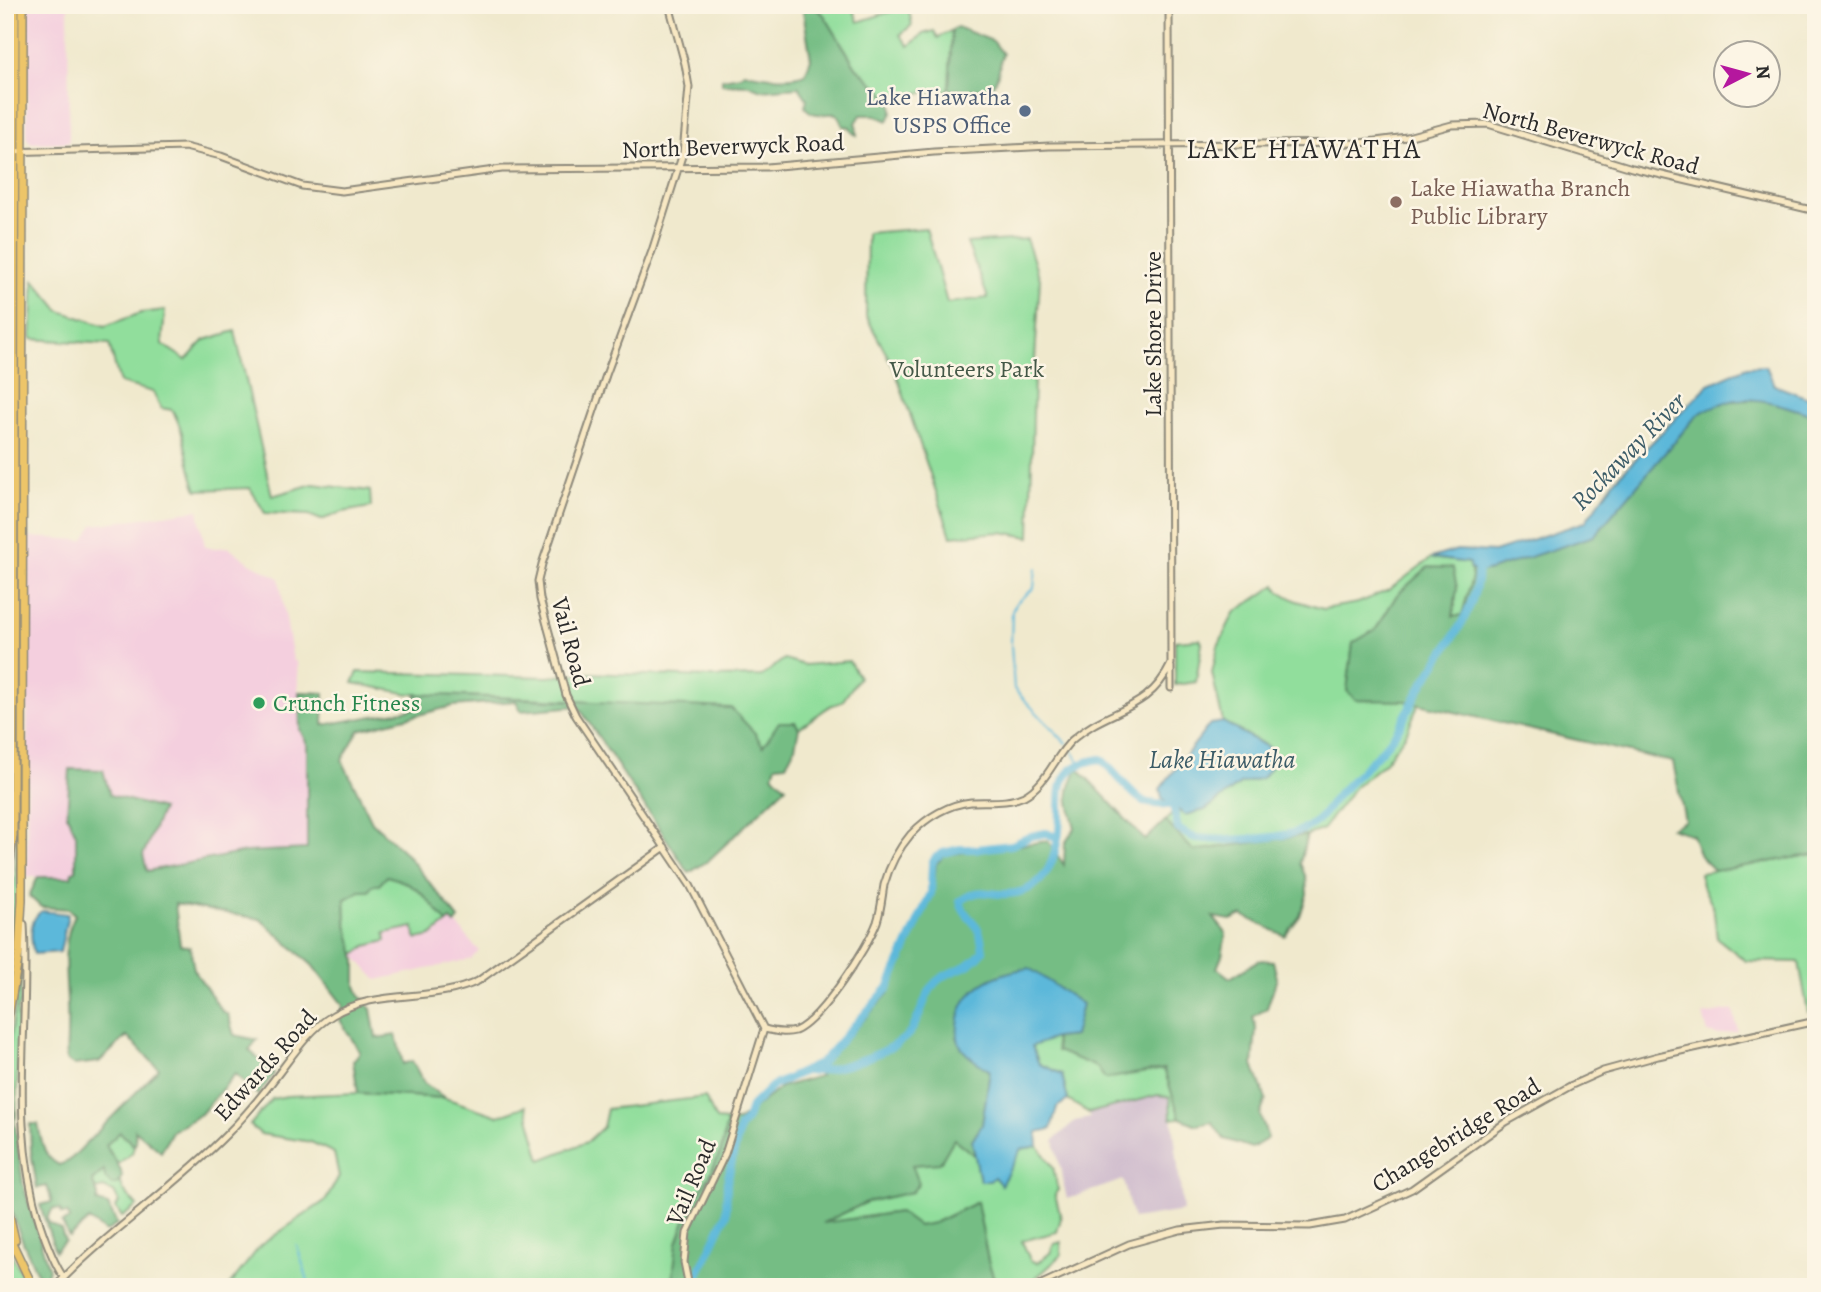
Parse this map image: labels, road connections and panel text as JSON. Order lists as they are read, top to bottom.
{
  "streets": {
    "street": [
      "North Beverwyck Road",
      "Lake Shore Drive",
      "Vail Road",
      "Edwards Road",
      "Changebridge Road"
    ]
  },
  "crossings": [
    ["North Beverwyck Road", "Lake Shore Drive"],
    ["North Beverwyck Road", "Vail Road"],
    ["Vail Road", "Edwards Road"]
  ],
  "districts": ["LAKE HIAWATHA"],
  "water": ["Rockaway River", "Lake Hiawatha"],
  "parks": ["Volunteers Park"],
  "places": ["Lake Hiawatha USPS Office", "Lake Hiawatha Branch Public Library", "Crunch Fitness"],
  "north": "right"
}
